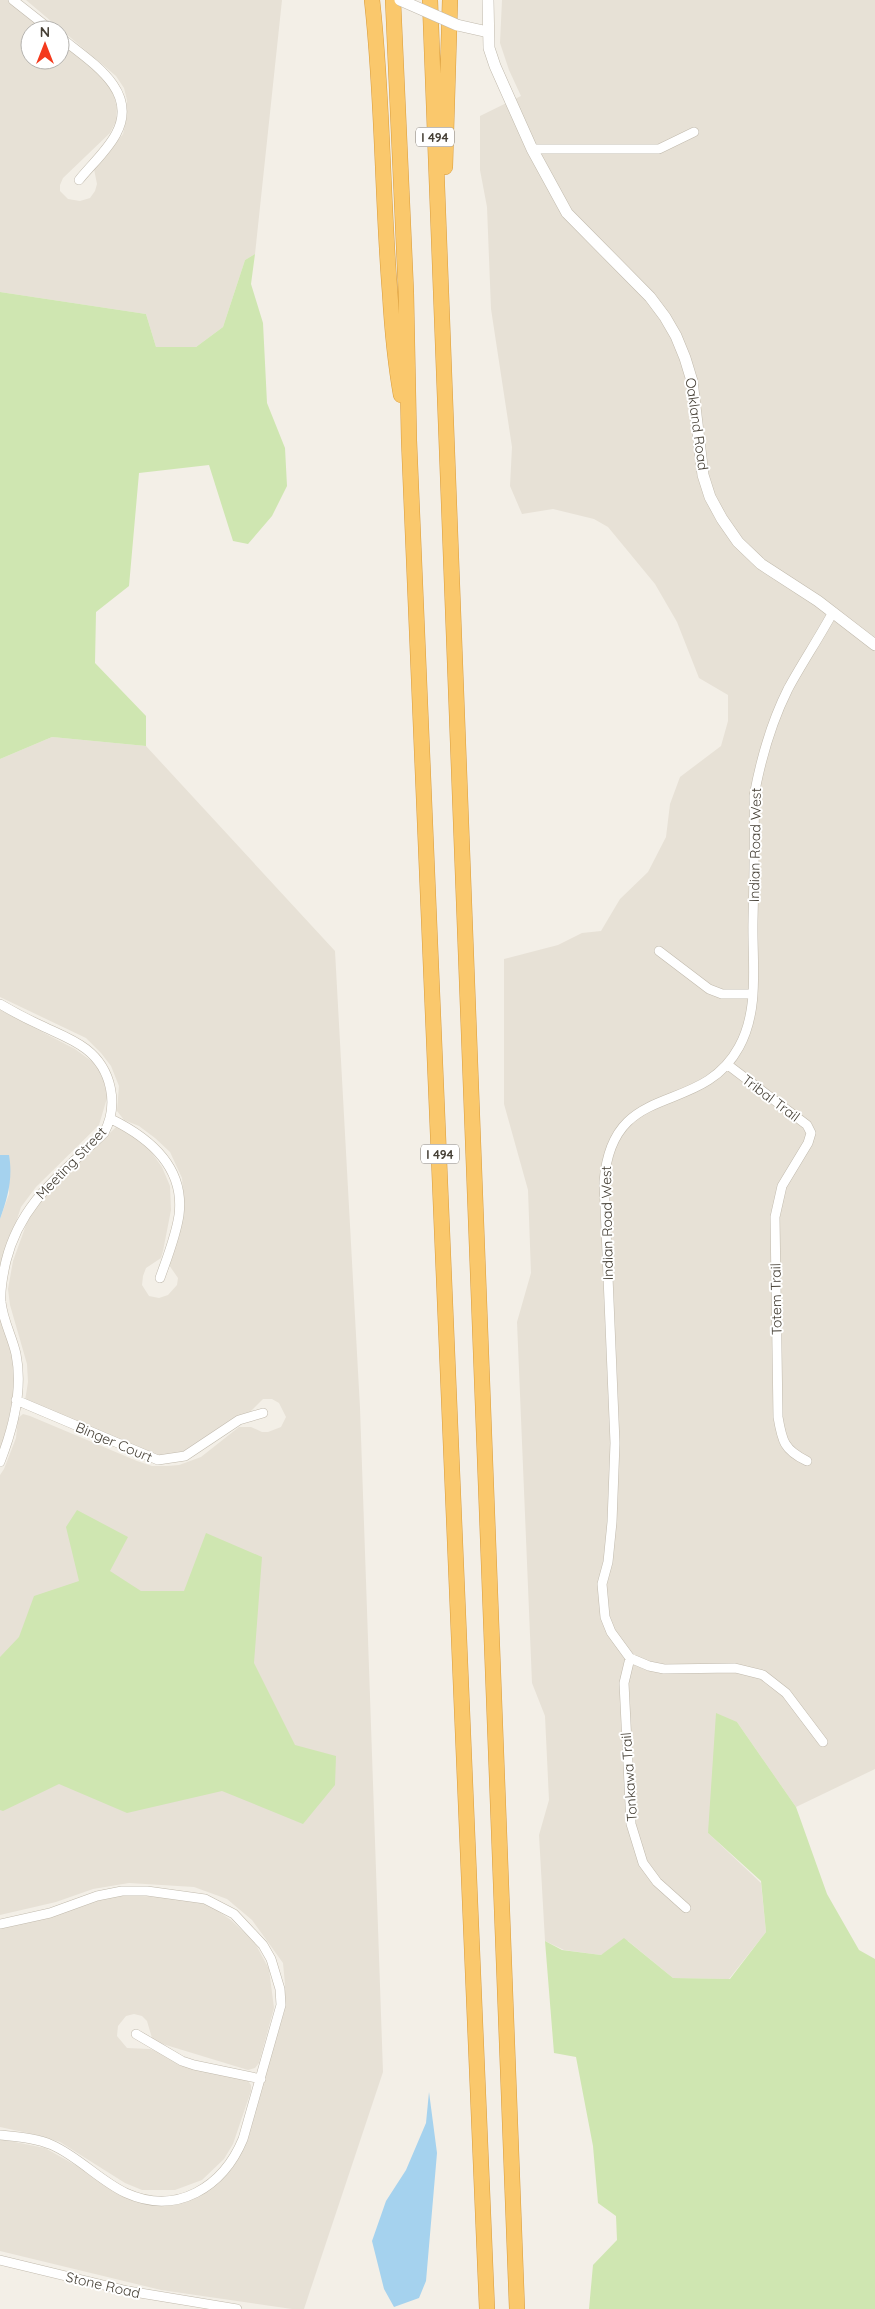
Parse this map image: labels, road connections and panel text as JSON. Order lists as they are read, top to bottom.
{
  "streets": {
    "highway": ["I 494"],
    "street": [
      "Oakland Road",
      "Indian Road West",
      "Tribal Trail",
      "Meeting Street",
      "Totem Trail",
      "Binger Court",
      "Tonkawa Trail",
      "Stone Road"
    ]
  },
  "crossings": [
    ["Oakland Road", "Indian Road West"],
    ["Indian Road West", "Tribal Trail"],
    ["Indian Road West", "Tonkawa Trail"],
    ["Tribal Trail", "Totem Trail"],
    ["Meeting Street", "Binger Court"]
  ],
  "north": "top"
}
